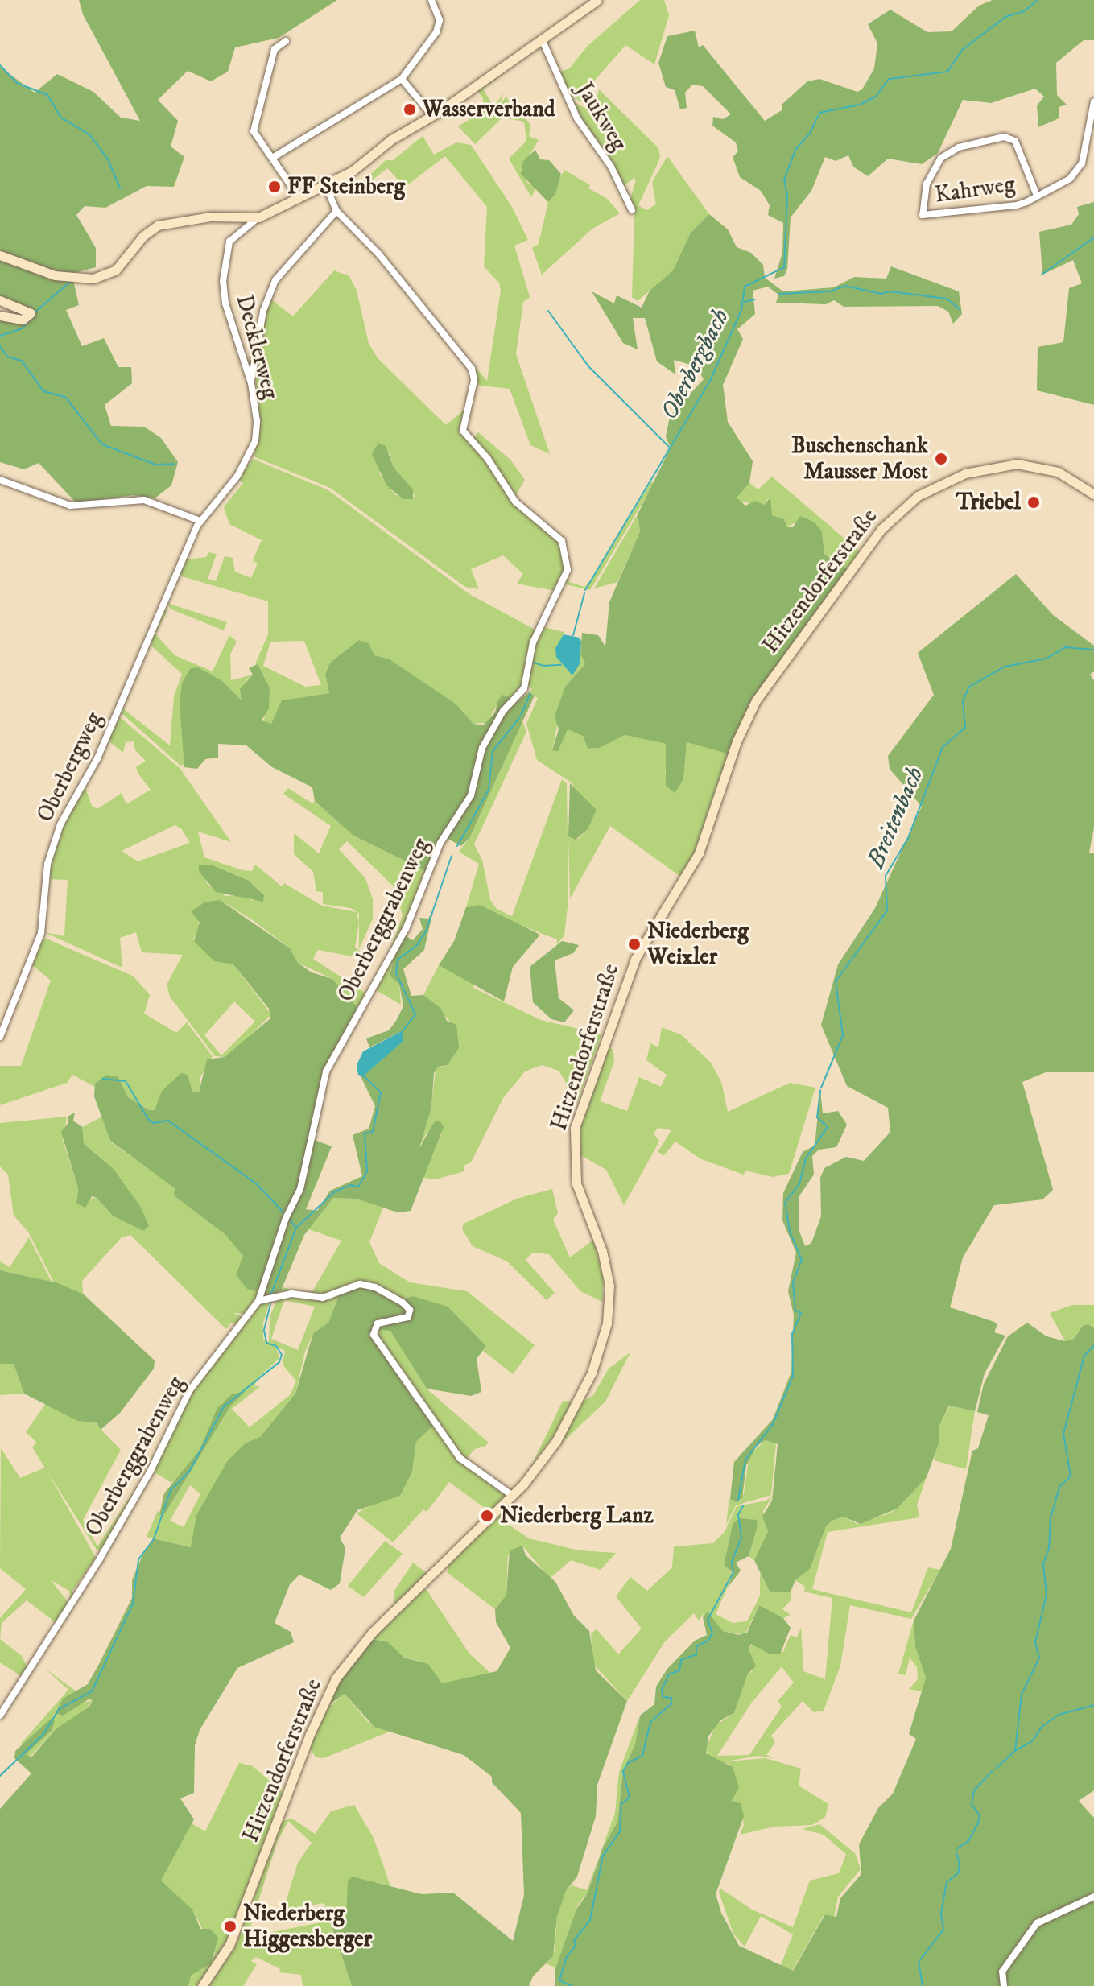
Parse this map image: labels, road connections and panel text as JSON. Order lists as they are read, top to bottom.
{
  "streets": {
    "main road": ["Hitzendorferstraße"],
    "street": [
      "Jaukweg",
      "Kahrweg",
      "Decklerweg",
      "Oberbergweg",
      "Oberberggrabenweg"
    ]
  },
  "crossings": [
    ["Decklerweg", "Oberbergweg"]
  ],
  "water": ["Oberbergbach", "Breitenbach"],
  "places": [
    "Wasserverband",
    "FF Steinberg",
    "Buschenschank Mausser Most",
    "Triebel",
    "Niederberg Weixler",
    "Niederberg Lanz",
    "Niederberg Higgersberger"
  ]
}
